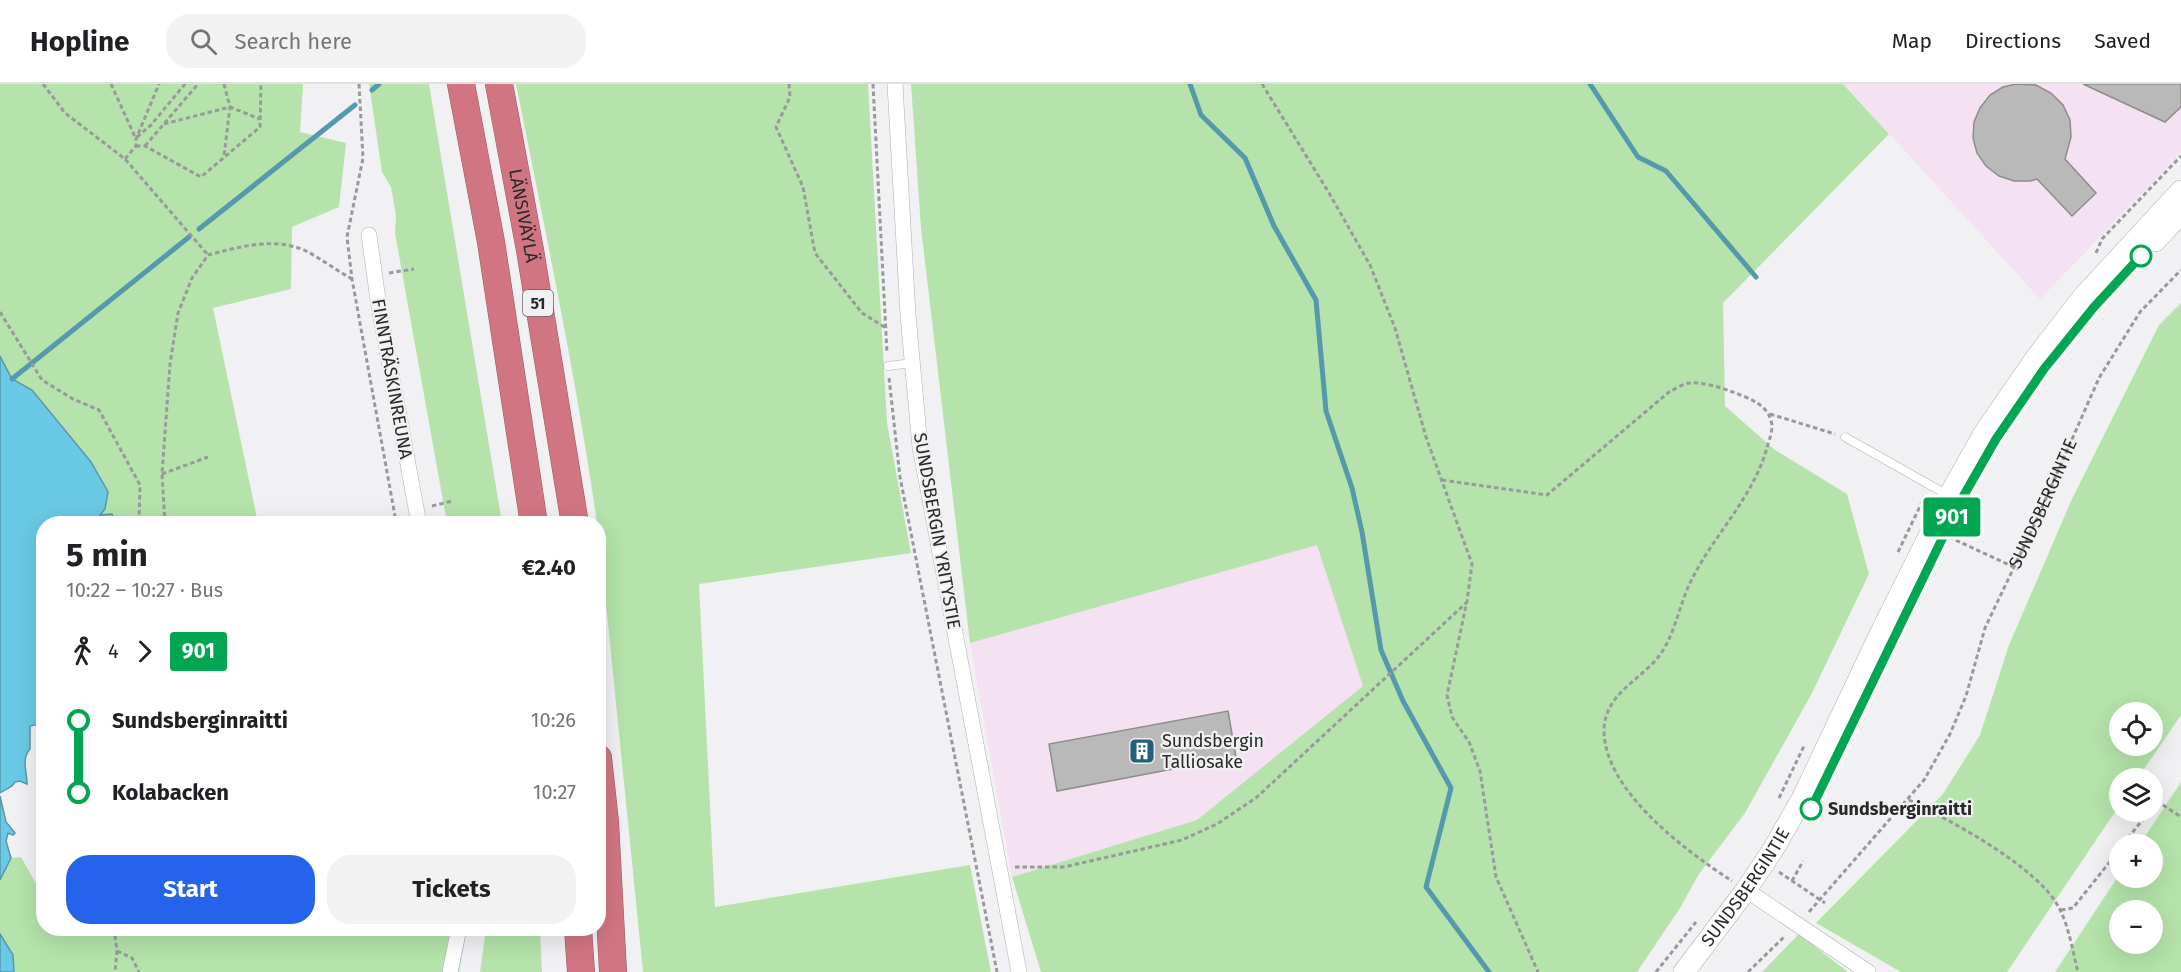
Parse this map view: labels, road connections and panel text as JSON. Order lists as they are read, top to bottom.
{
  "streets": {
    "highway": ["LÄNSIVÄYLÄ", "51"],
    "main road": ["SUNDSBERGINTIE"],
    "street": ["FINNTRÄSKINREUNA", "SUNDSBERGIN YRITYSTIE"]
  },
  "places": {
    "building": ["Sundsbergin Talliosake"],
    "other": ["Sundsberginraitti"]
  },
  "lines": ["bus line 901"],
  "page": {
    "header": "Hopline",
    "search": "Search here",
    "nav": ["Map", "Directions", "Saved"],
    "on_map": "901",
    "heading": ["5 min", "10:22 – 10:27 · Bus", "€2.40"],
    "legs": ["4", "901"],
    "list": [
      {
        "name": "Sundsberginraitti",
        "value": "10:26"
      },
      {
        "name": "Kolabacken",
        "value": "10:27"
      }
    ],
    "map_buttons": ["+", "−"],
    "buttons": ["Start", "Tickets"]
  }
}
